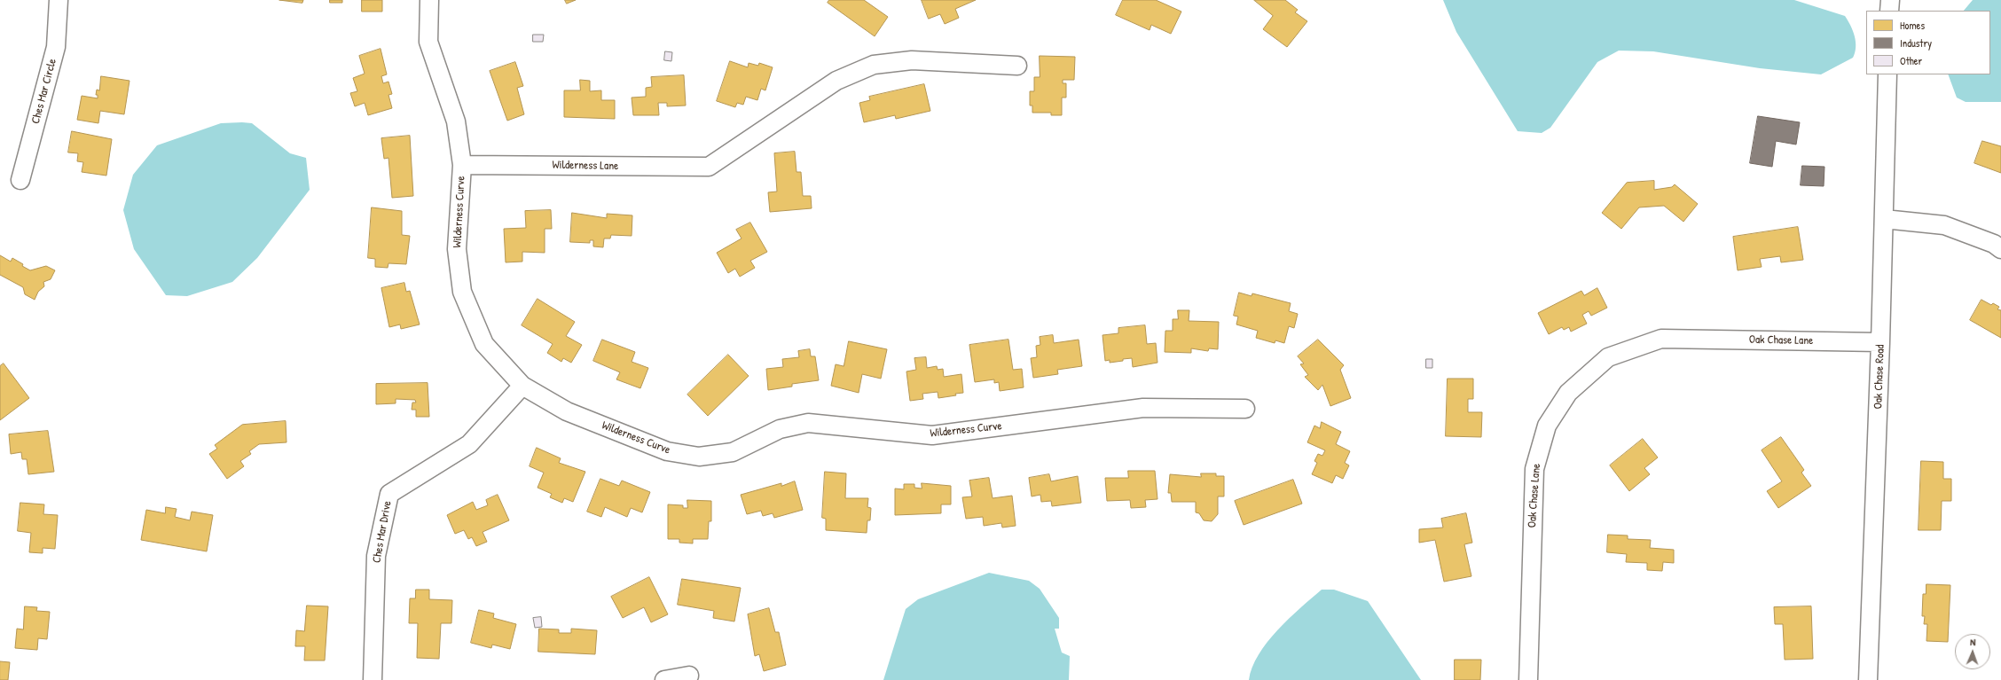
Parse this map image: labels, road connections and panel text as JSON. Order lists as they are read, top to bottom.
{
  "streets": {
    "street": [
      "Ches Mar Circle",
      "Wilderness Lane",
      "Wilderness Curve",
      "Oak Chase Lane",
      "Oak Chase Road",
      "Ches Mar Drive"
    ]
  },
  "crossings": [
    ["Wilderness Lane", "Wilderness Curve"],
    ["Wilderness Curve", "Ches Mar Drive"],
    ["Oak Chase Lane", "Oak Chase Road"]
  ],
  "legend": ["Homes", "Industry", "Other"],
  "north": "top"
}
